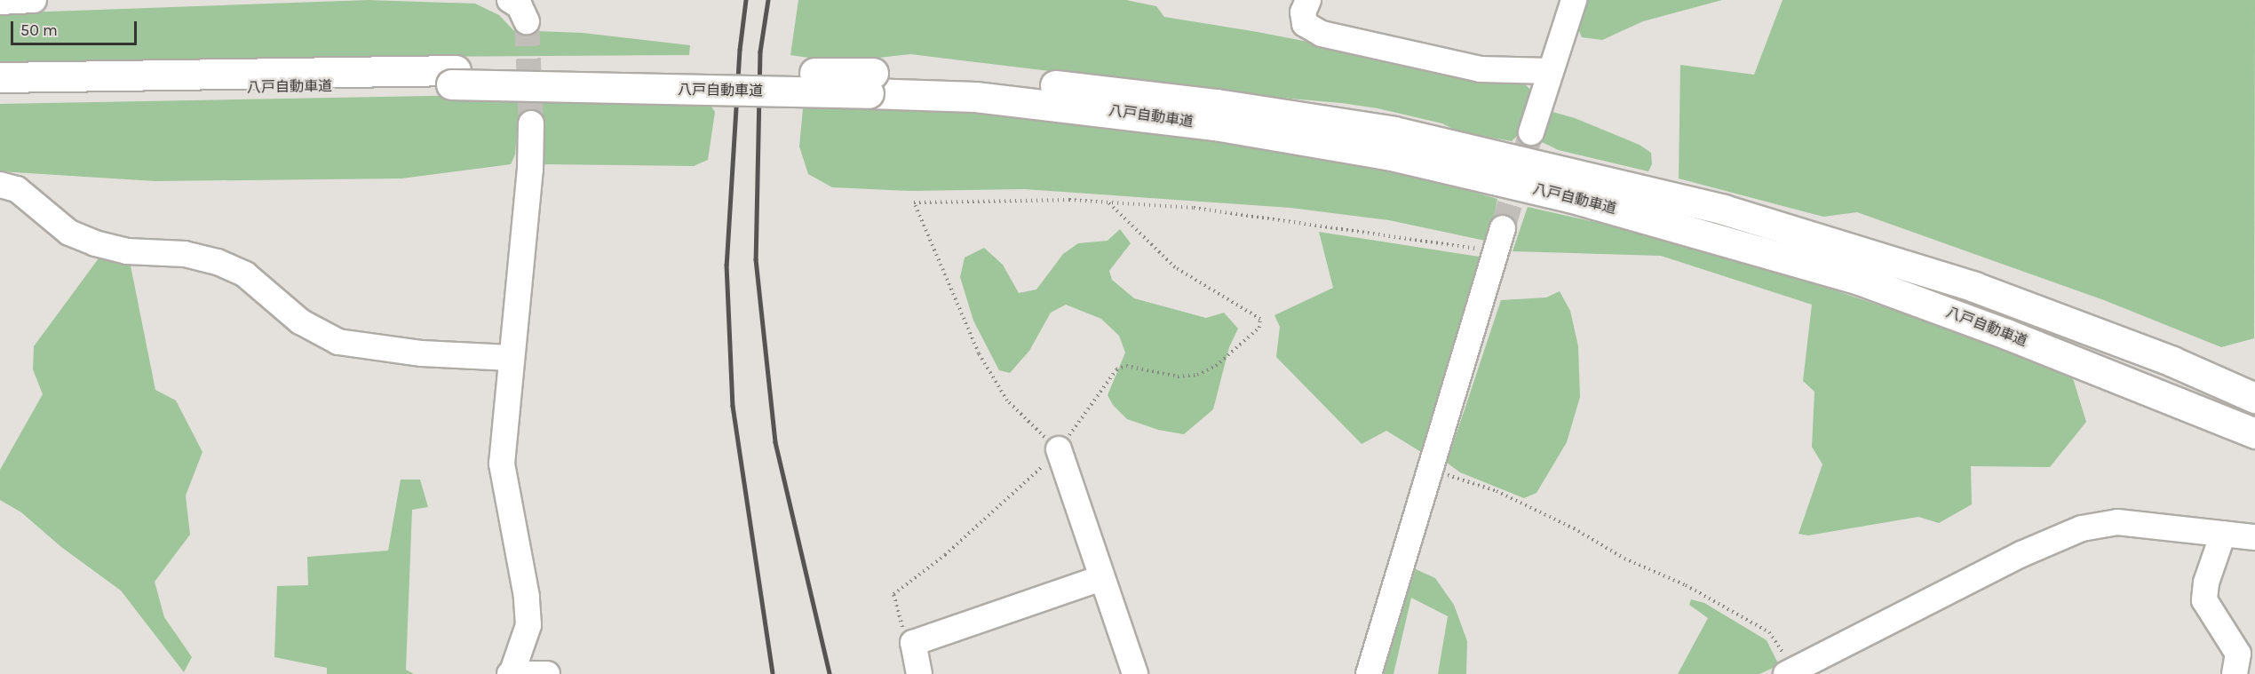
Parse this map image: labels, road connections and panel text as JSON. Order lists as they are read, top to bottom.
{
  "streets": {
    "highway": ["八戸自動車道"]
  },
  "scale_bar": "50 m"
}
